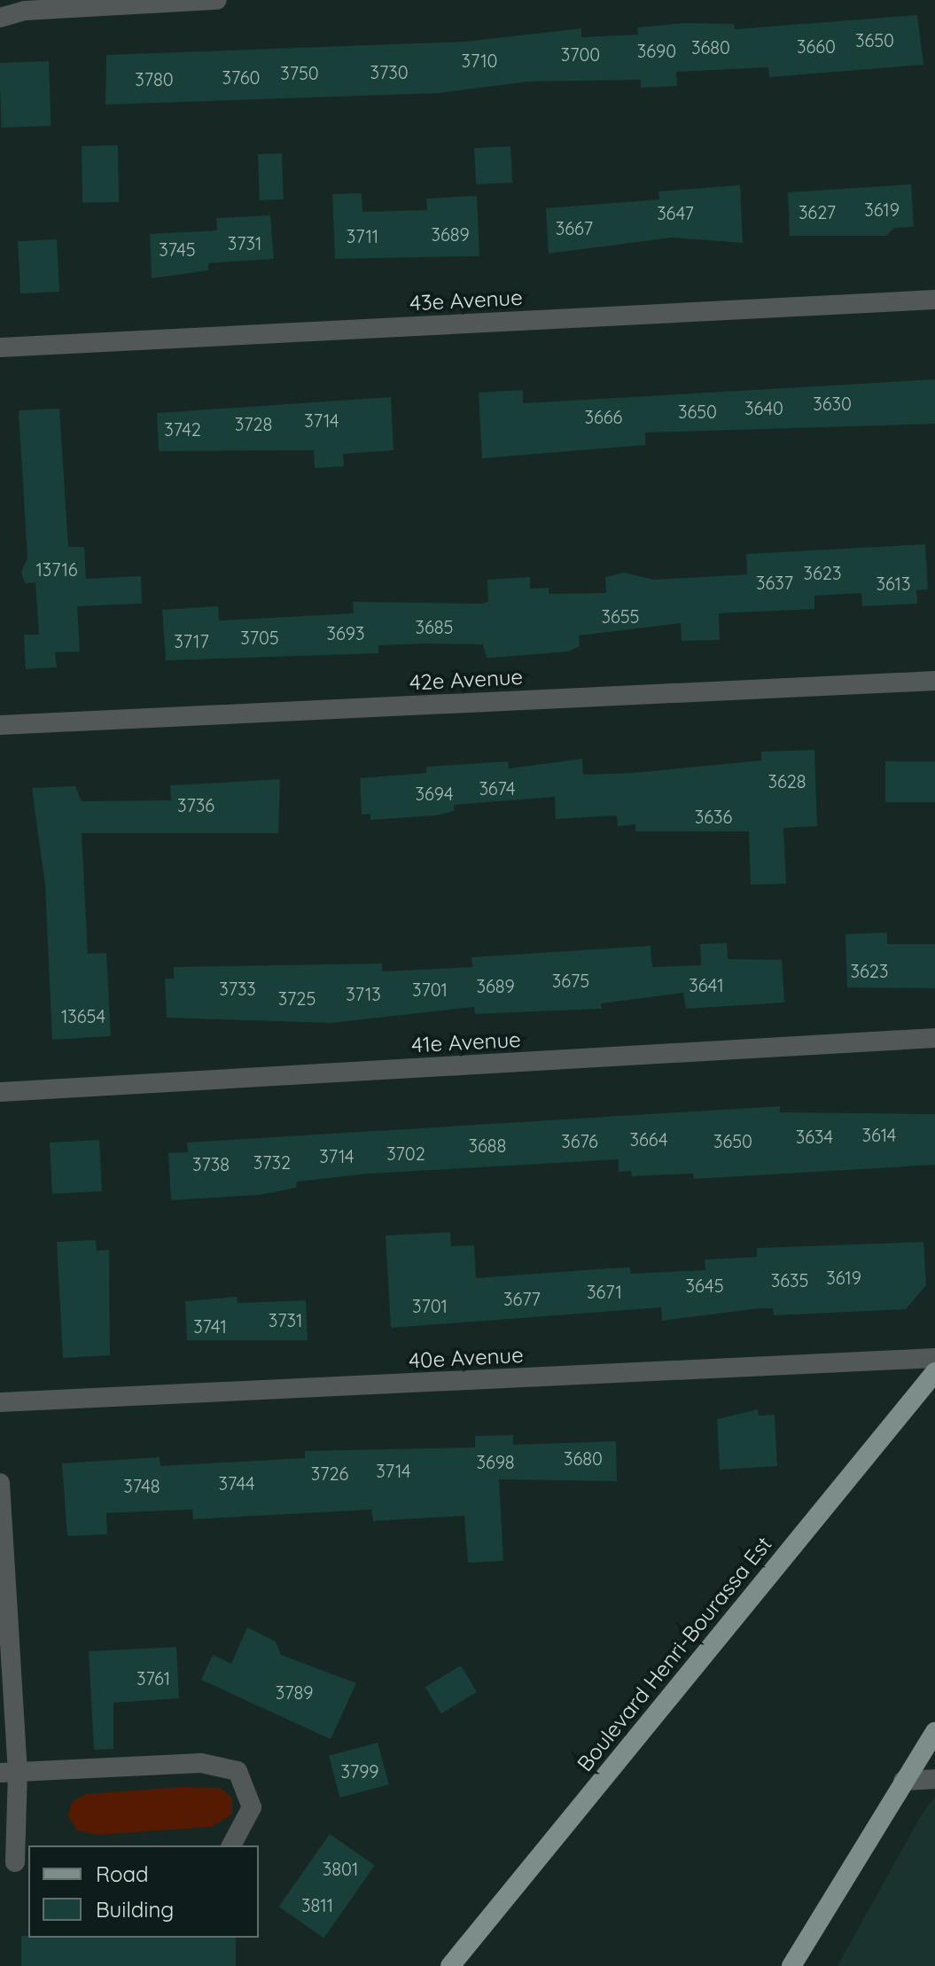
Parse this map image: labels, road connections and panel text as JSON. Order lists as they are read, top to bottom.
{
  "streets": {
    "main road": ["Boulevard Henri-Bourassa Est"],
    "street": [
      "43e Avenue",
      "42e Avenue",
      "41e Avenue",
      "40e Avenue"
    ]
  },
  "house_numbers": [
    "3650",
    "3660",
    "3680",
    "3690",
    "3700",
    "3710",
    "3730",
    "3750",
    "3760",
    "3780",
    "3619",
    "3627",
    "3647",
    "3667",
    "3689",
    "3711",
    "3731",
    "3745",
    "3630",
    "3640",
    "3650",
    "3666",
    "3714",
    "3728",
    "3742",
    "13716",
    "3623",
    "3637",
    "3613",
    "3655",
    "3685",
    "3693",
    "3705",
    "3717",
    "3628",
    "3674",
    "3694",
    "3736",
    "3636",
    "3623",
    "3675",
    "3641",
    "3689",
    "3733",
    "3701",
    "3713",
    "3725",
    "13654",
    "3614",
    "3634",
    "3664",
    "3676",
    "3650",
    "3688",
    "3702",
    "3714",
    "3732",
    "3738",
    "3619",
    "3635",
    "3645",
    "3671",
    "3677",
    "3701",
    "3731",
    "3741",
    "3680",
    "3698",
    "3714",
    "3726",
    "3744",
    "3748",
    "3761",
    "3789",
    "3799",
    "3801",
    "3811"
  ],
  "legend": ["Road", "Building"]
}
